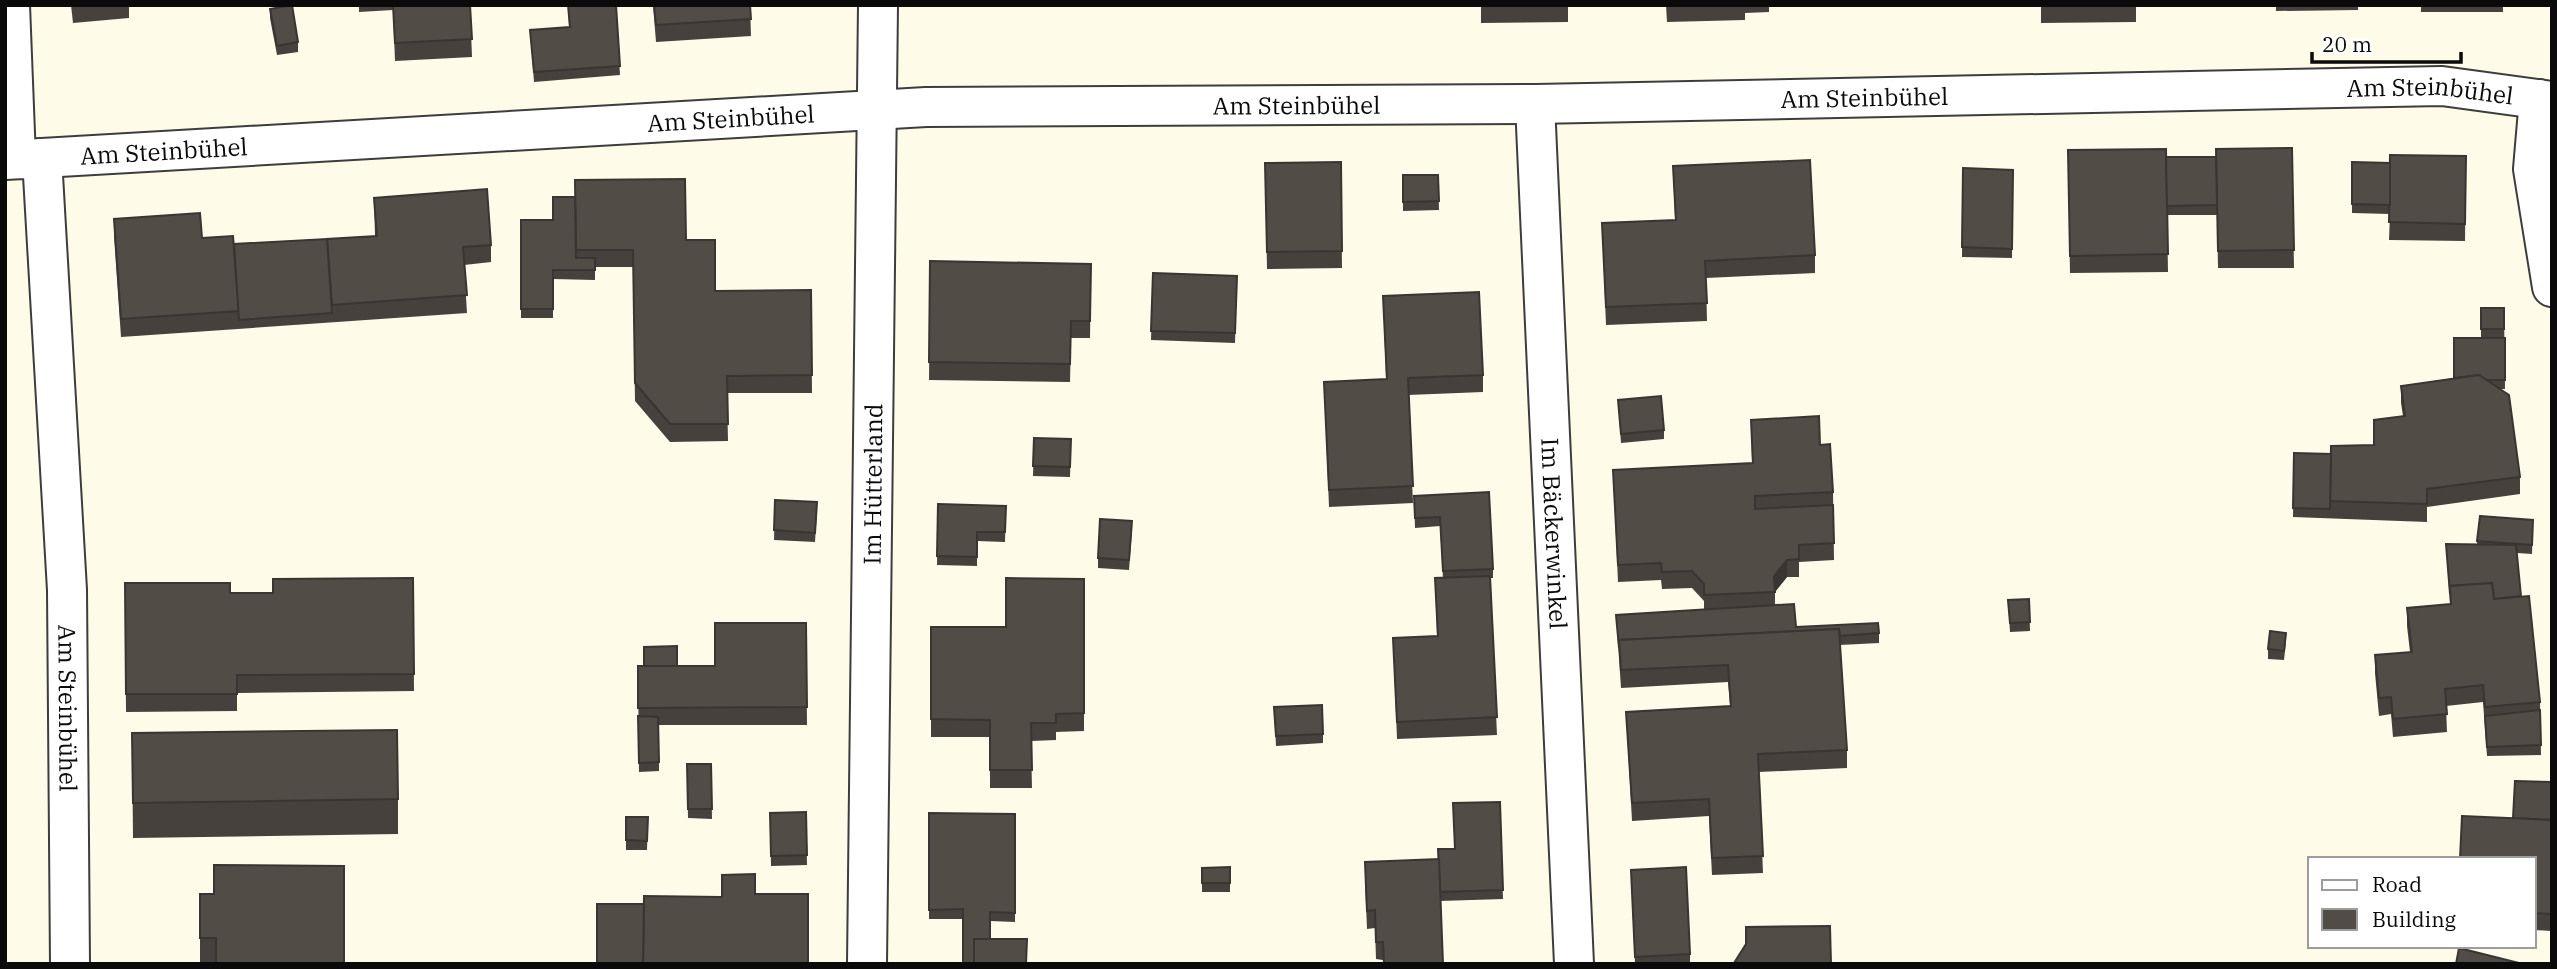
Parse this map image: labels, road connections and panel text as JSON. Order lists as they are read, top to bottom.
{
  "streets": {
    "street": ["Am Steinbühel", "Im Hütterland", "Im Bäckerwinkel"]
  },
  "crossings": [
    ["Am Steinbühel", "Im Hütterland"],
    ["Am Steinbühel", "Im Bäckerwinkel"]
  ],
  "legend": ["Road", "Building"],
  "scale_bar": "20 m"
}
